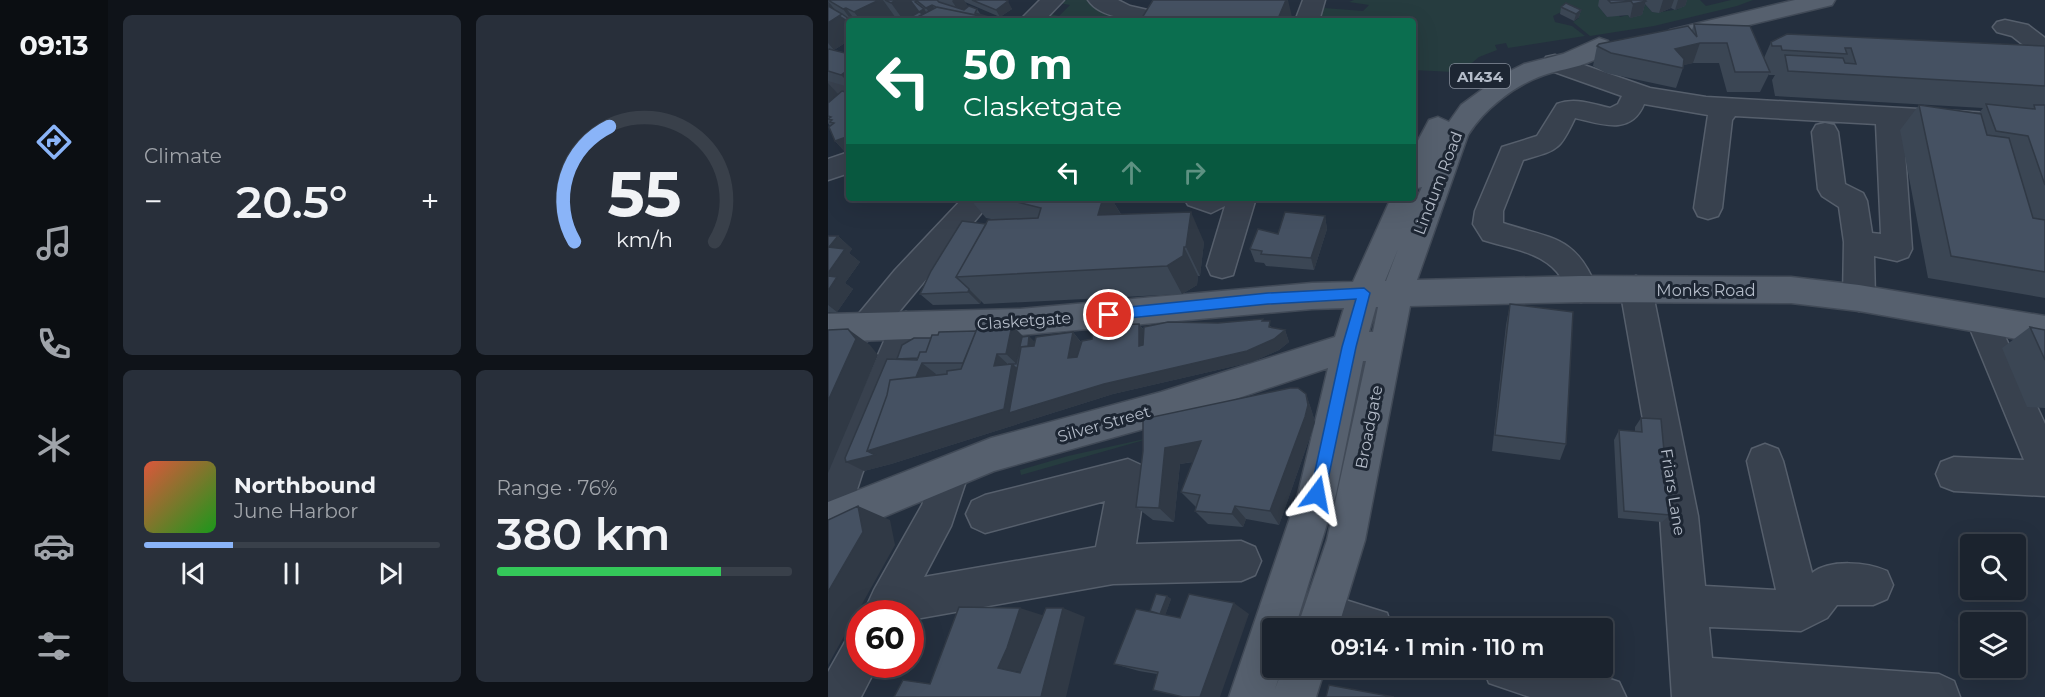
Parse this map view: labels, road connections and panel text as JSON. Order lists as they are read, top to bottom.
{
  "streets": {
    "main road": [
      "A1434",
      "Lindum Road",
      "Monks Road",
      "Clasketgate",
      "Silver Street",
      "Broadgate"
    ],
    "street": ["Friars Lane"]
  },
  "crossings": [
    ["Lindum Road", "Monks Road"],
    ["Lindum Road", "Clasketgate"],
    ["Lindum Road", "Broadgate"],
    ["Monks Road", "Clasketgate"],
    ["Monks Road", "Broadgate"],
    ["Monks Road", "Friars Lane"],
    ["Silver Street", "Broadgate"]
  ],
  "page": {
    "tabs": "09:13",
    "tile": [
      "Climate",
      ["Range · 76%", "380 km"]
    ],
    "turn": ["50 m", "Clasketgate"],
    "heat": ["−", "20.5°", "+"],
    "song": ["Northbound", "June Harbor"],
    "limit": "60",
    "trip": "09:14 · 1 min · 110 m",
    "gauge": ["55", "km/h"]
  }
}
